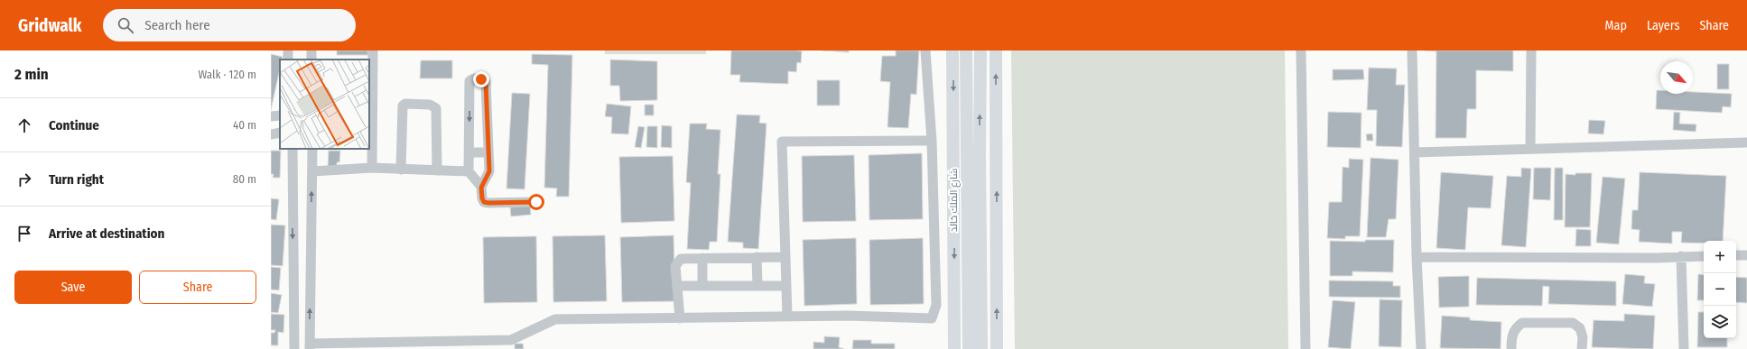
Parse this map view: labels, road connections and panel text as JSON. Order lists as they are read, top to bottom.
{
  "streets": {
    "main road": ["شارع الملك خالد"]
  },
  "north": "bottom right",
  "page": {
    "header": "Gridwalk",
    "search": "Search here",
    "nav": ["Map", "Layers", "Share"],
    "heading": ["2 min", "Walk · 120 m"],
    "list": [
      ["Continue", "40 m"],
      ["Turn right", "80 m"],
      "Arrive at destination"
    ],
    "map_buttons": ["+", "−"],
    "buttons": ["Save", "Share"]
  }
}
